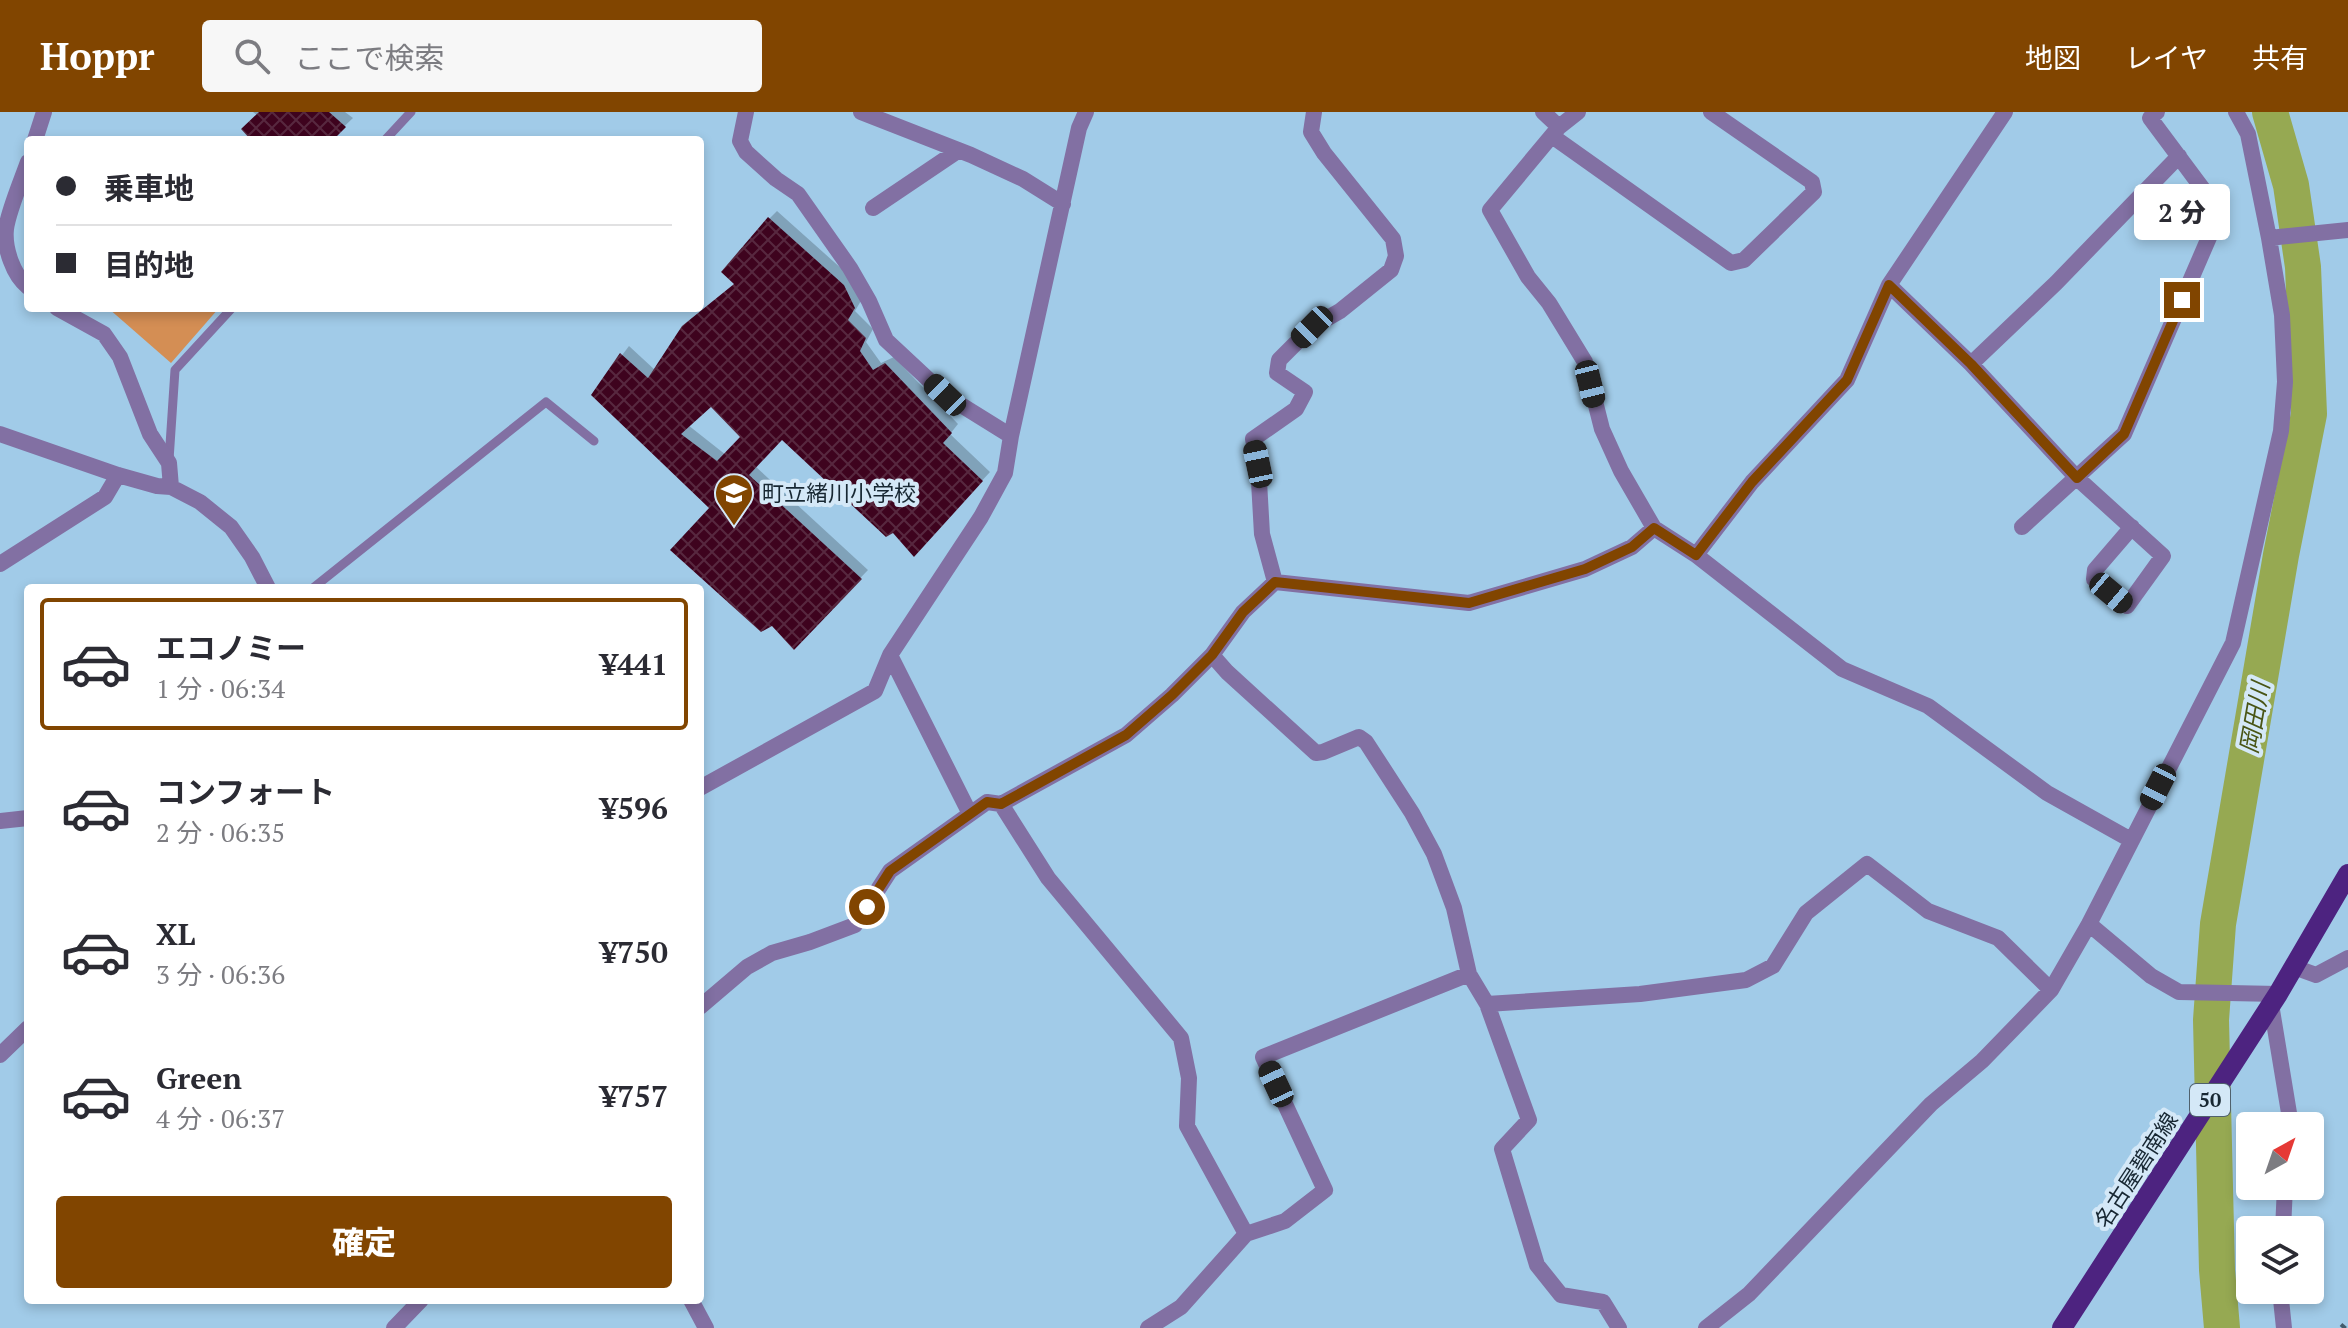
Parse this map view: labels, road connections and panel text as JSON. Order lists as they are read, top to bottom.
{
  "streets": {
    "main road": ["50", "名古屋碧南線"]
  },
  "water": ["岡田川"],
  "places": {
    "school or university": ["町立緒川小学校"]
  },
  "north": "top right",
  "page": {
    "header": "Hoppr",
    "search": "ここで検索",
    "nav": ["地図", "レイヤ", "共有"],
    "banner": ["乗車地", "目的地"],
    "bubble": "2 分",
    "list": [
      {
        "name": "エコノミー",
        "note": "1 分 · 06:34",
        "value": "¥441"
      },
      {
        "name": "コンフォート",
        "note": "2 分 · 06:35",
        "value": "¥596"
      },
      {
        "name": "XL",
        "note": "3 分 · 06:36",
        "value": "¥750"
      },
      {
        "name": "Green",
        "note": "4 分 · 06:37",
        "value": "¥757"
      }
    ],
    "buttons": "確定"
  }
}
